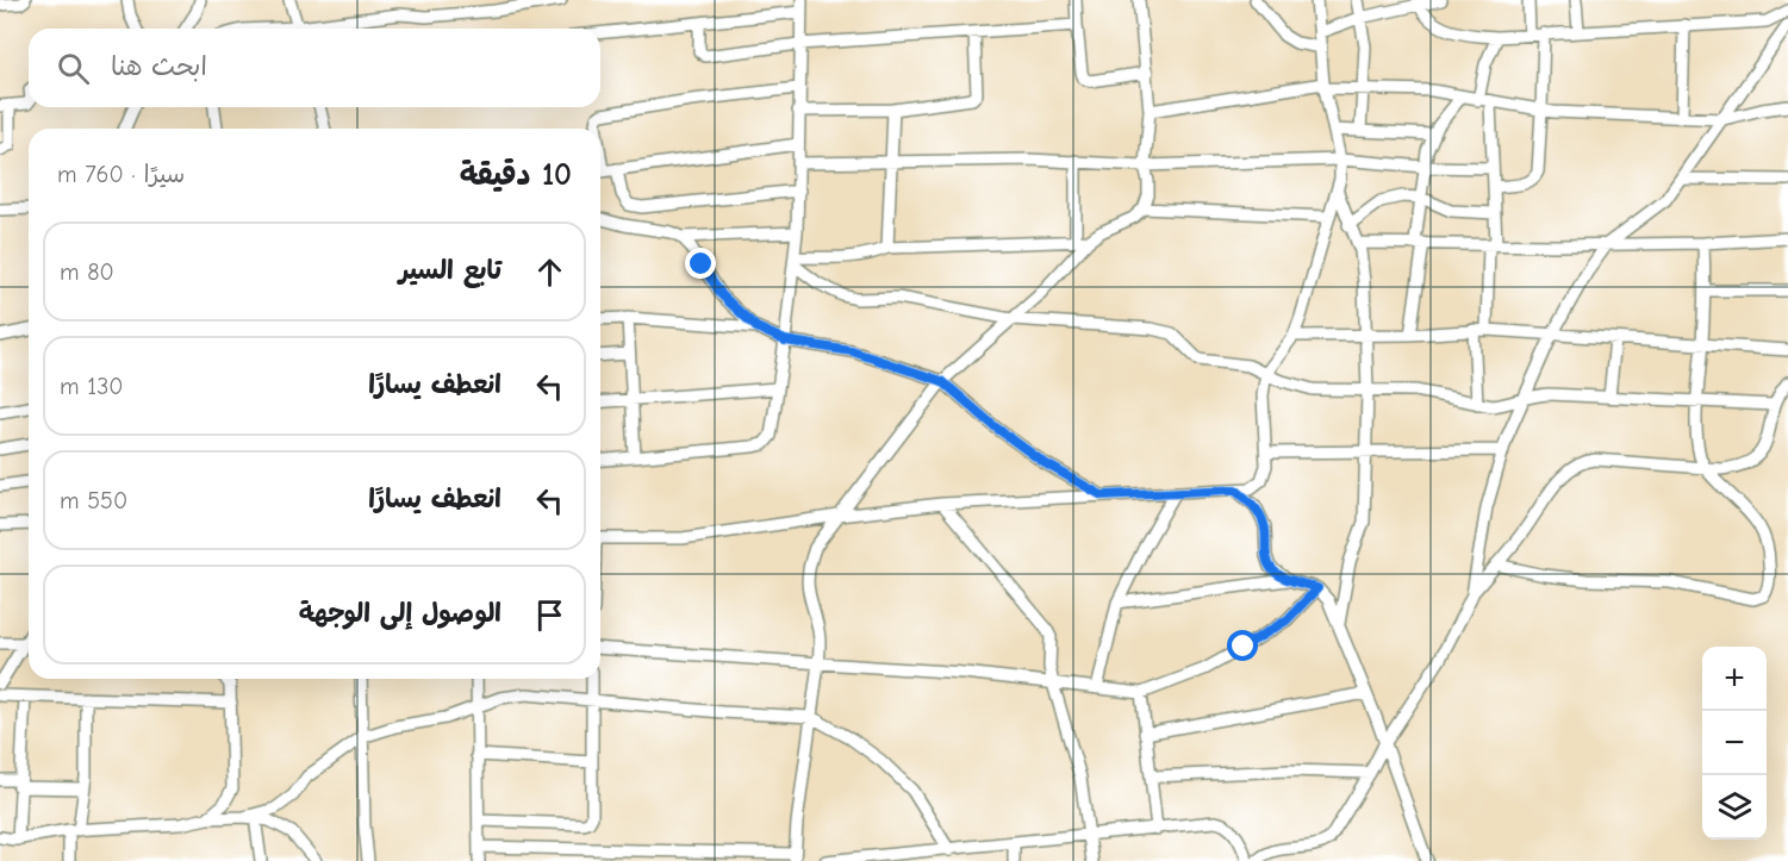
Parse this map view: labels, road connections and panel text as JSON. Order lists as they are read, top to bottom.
{
  "page": {
    "search": "ابحث هنا",
    "heading": ["10 دقيقة", "سيرًا · 760 m"],
    "list": [
      ["تابع السير", "80 m"],
      ["انعطف يسارًا", "130 m"],
      ["انعطف يسارًا", "550 m"],
      "الوصول إلى الوجهة"
    ],
    "map_buttons": ["+", "−"]
  }
}
